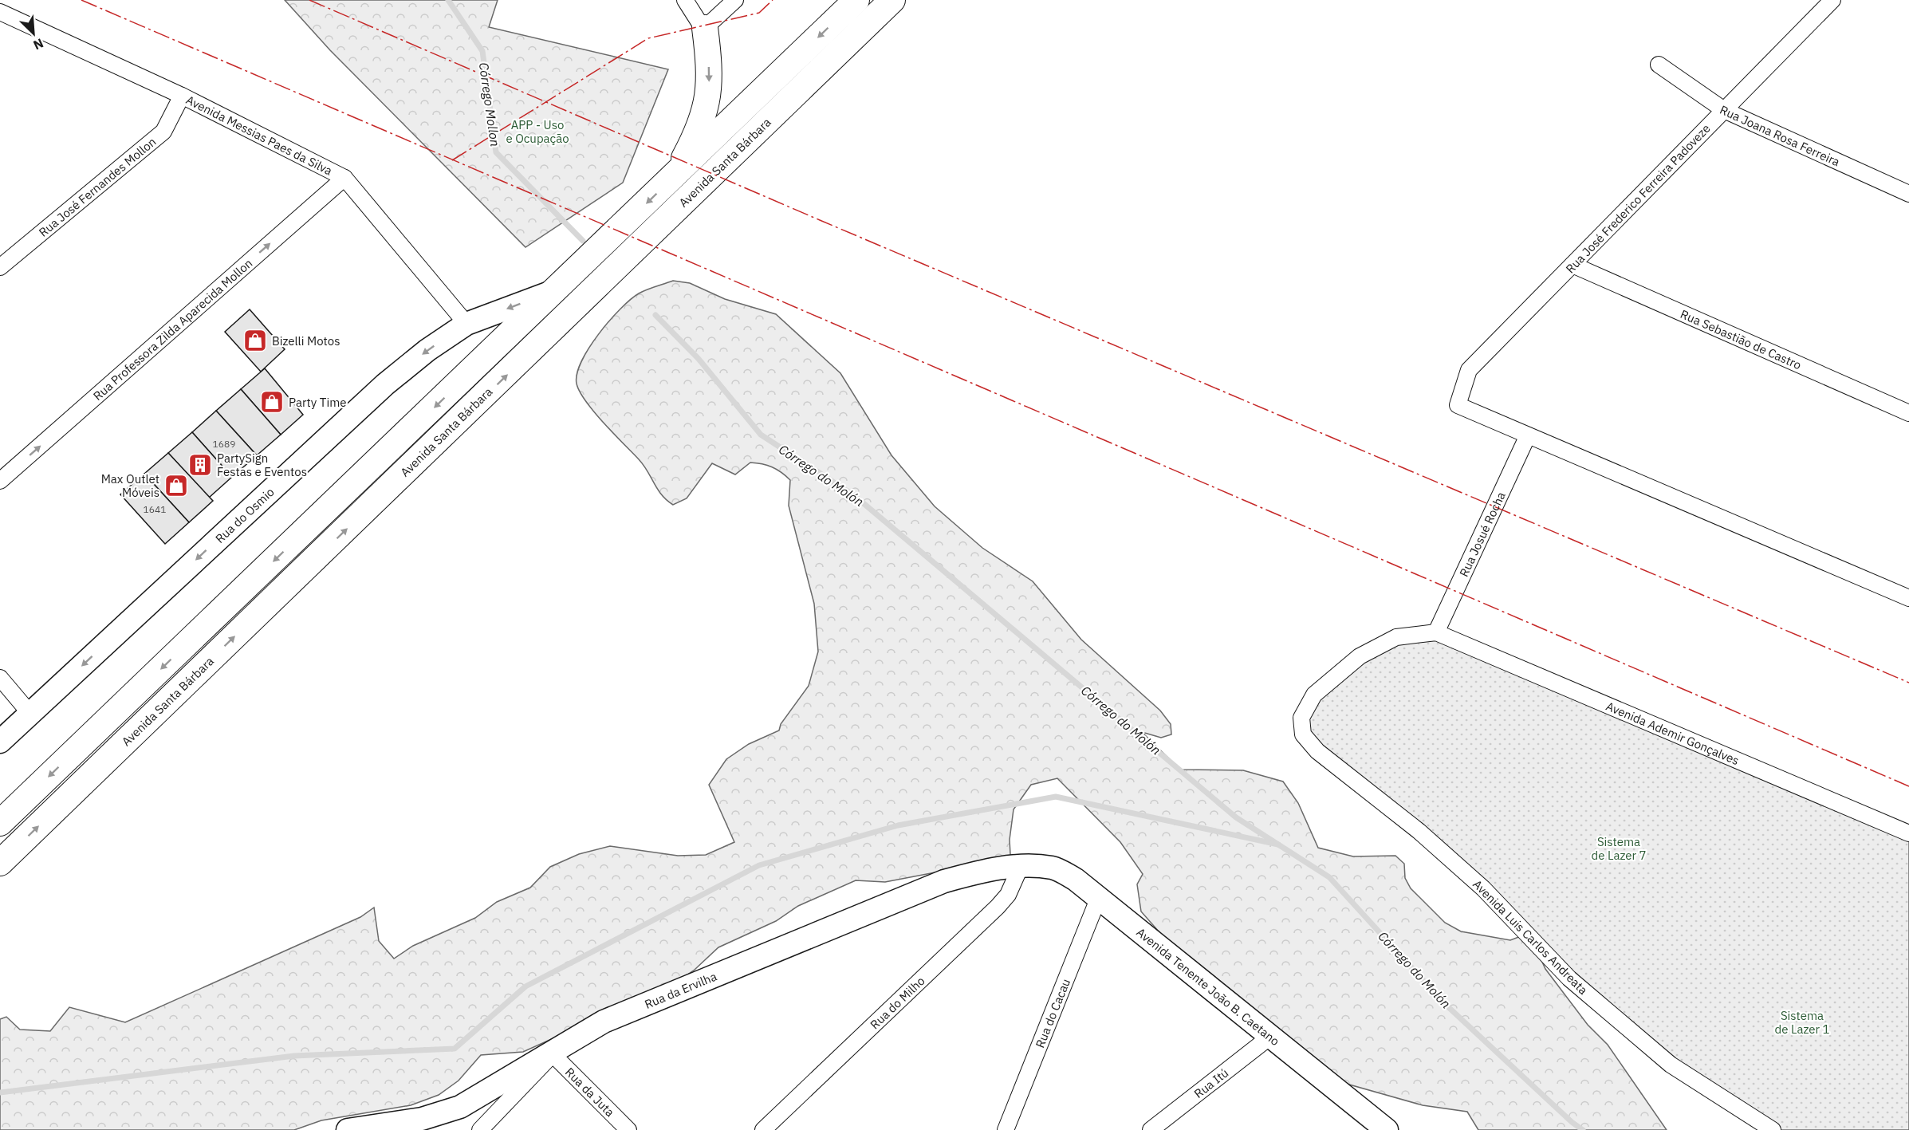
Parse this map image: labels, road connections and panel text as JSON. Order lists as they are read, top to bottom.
{
  "streets": {
    "main road": ["Avenida Santa Bárbara"],
    "street": [
      "Avenida Messias Paes da Silva",
      "Rua Joana Rosa Ferreira",
      "Rua José Fernandes Mollon",
      "Rua José Frederico Ferreira Padoveze",
      "Rua Professora Zilda Aparecida Mollon",
      "Rua Sebastião de Castro",
      "Rua do Osmio",
      "Rua Josué Rocha",
      "Avenida Ademir Gonçalves",
      "Avenida Luis Carlos Andreata",
      "Avenida Tenente João B. Caetano",
      "Rua da Ervilha",
      "Rua do Milho",
      "Rua do Cacau",
      "Rua Itú",
      "Rua da Juta"
    ]
  },
  "crossings": [
    ["Avenida Messias Paes da Silva", "Rua José Fernandes Mollon"],
    ["Avenida Messias Paes da Silva", "Rua Professora Zilda Aparecida Mollon"],
    ["Avenida Messias Paes da Silva", "Rua do Osmio"],
    ["Rua Joana Rosa Ferreira", "Rua José Frederico Ferreira Padoveze"],
    ["Rua José Frederico Ferreira Padoveze", "Rua Sebastião de Castro"],
    ["Rua José Frederico Ferreira Padoveze", "Rua Josué Rocha"],
    ["Rua Josué Rocha", "Avenida Ademir Gonçalves"],
    ["Rua Josué Rocha", "Avenida Luis Carlos Andreata"],
    ["Avenida Ademir Gonçalves", "Avenida Luis Carlos Andreata"],
    ["Avenida Tenente João B. Caetano", "Rua da Ervilha"],
    ["Avenida Tenente João B. Caetano", "Rua do Milho"],
    ["Avenida Tenente João B. Caetano", "Rua do Cacau"],
    ["Avenida Tenente João B. Caetano", "Rua Itú"],
    ["Rua da Ervilha", "Rua do Milho"],
    ["Rua da Ervilha", "Rua da Juta"]
  ],
  "one_way": ["Rua Professora Zilda Aparecida Mollon", "Rua do Osmio"],
  "water": ["Córrego Mollon", "Córrego do Molón"],
  "parks": ["APP - Uso e Ocupação", "Sistema de Lazer 7", "Sistema de Lazer 1"],
  "places": {
    "shop": ["Bizelli Motos", "Party Time", "Max Outlet Móveis"],
    "building": ["PartySign Festas e Eventos"]
  },
  "house_numbers": ["1689", "1641"],
  "north": "bottom right"
}
